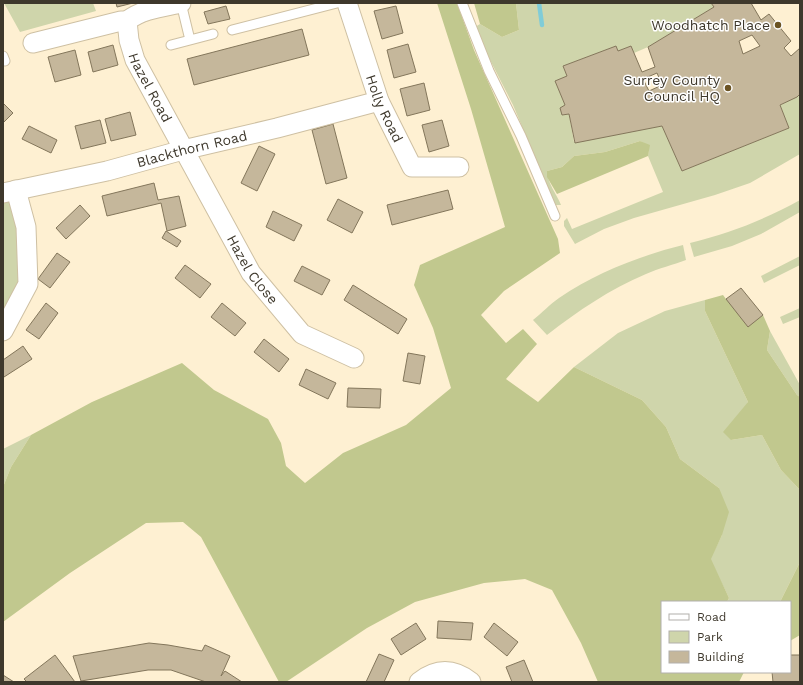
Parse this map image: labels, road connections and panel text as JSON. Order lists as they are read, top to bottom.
{
  "streets": {
    "street": [
      "Hazel Road",
      "Holly Road",
      "Blackthorn Road",
      "Hazel Close"
    ]
  },
  "crossings": [
    ["Hazel Road", "Blackthorn Road"],
    ["Hazel Road", "Hazel Close"],
    ["Holly Road", "Blackthorn Road"],
    ["Blackthorn Road", "Hazel Close"]
  ],
  "places": ["Woodhatch Place", "Surrey County Council HQ"],
  "legend": ["Road", "Park", "Building"]
}
